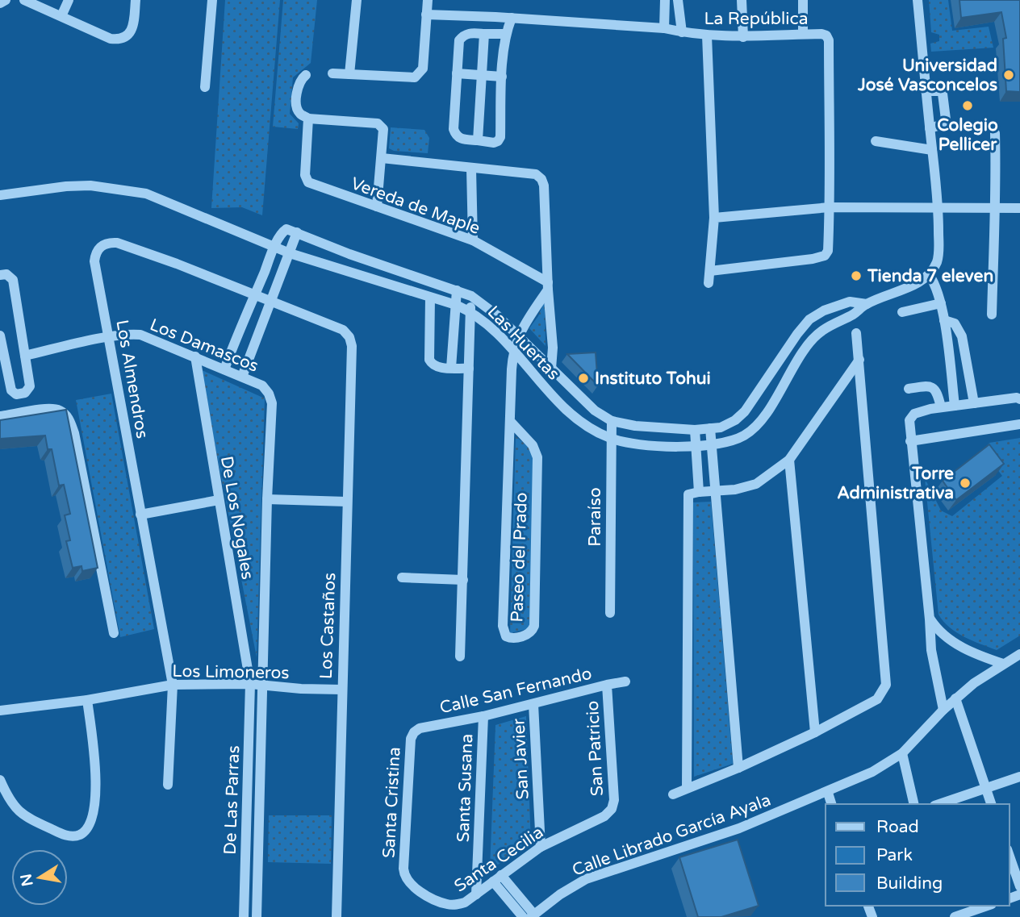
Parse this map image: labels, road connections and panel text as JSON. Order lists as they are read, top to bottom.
{
  "streets": {
    "street": [
      "La República",
      "Vereda de Maple",
      "Las Huertas",
      "Los Damascos",
      "Los Almendros",
      "Paraíso",
      "De Los Nogales",
      "Paseo del Prado",
      "Los Castaños",
      "Los Limoneros",
      "Calle San Fernando",
      "San Patricio",
      "San Javier",
      "Santa Susana",
      "De Las Parras",
      "Santa Cristina",
      "Calle Librado García Ayala",
      "Santa Cecilia"
    ]
  },
  "crossings": [
    ["Vereda de Maple", "Paseo del Prado"],
    ["Las Huertas", "Paraíso"],
    ["Las Huertas", "Paseo del Prado"],
    ["Los Damascos", "Los Almendros"],
    ["Los Damascos", "De Los Nogales"],
    ["Los Almendros", "Los Castaños"],
    ["Los Almendros", "Los Limoneros"],
    ["De Los Nogales", "Los Limoneros"],
    ["De Los Nogales", "De Las Parras"],
    ["Los Castaños", "Los Limoneros"],
    ["Los Limoneros", "De Las Parras"],
    ["Calle San Fernando", "San Patricio"],
    ["Calle San Fernando", "San Javier"],
    ["Calle San Fernando", "Santa Susana"],
    ["Calle San Fernando", "Santa Cristina"],
    ["San Patricio", "Santa Cecilia"],
    ["San Javier", "Santa Cecilia"],
    ["Santa Susana", "Santa Cecilia"],
    ["Santa Cristina", "Santa Cecilia"]
  ],
  "places": [
    "Universidad José Vasconcelos",
    "Colegio Pellicer",
    "Tienda 7 eleven",
    "Instituto Tohui",
    "Torre Administrativa"
  ],
  "legend": ["Road", "Park", "Building"],
  "north": "left"
}
